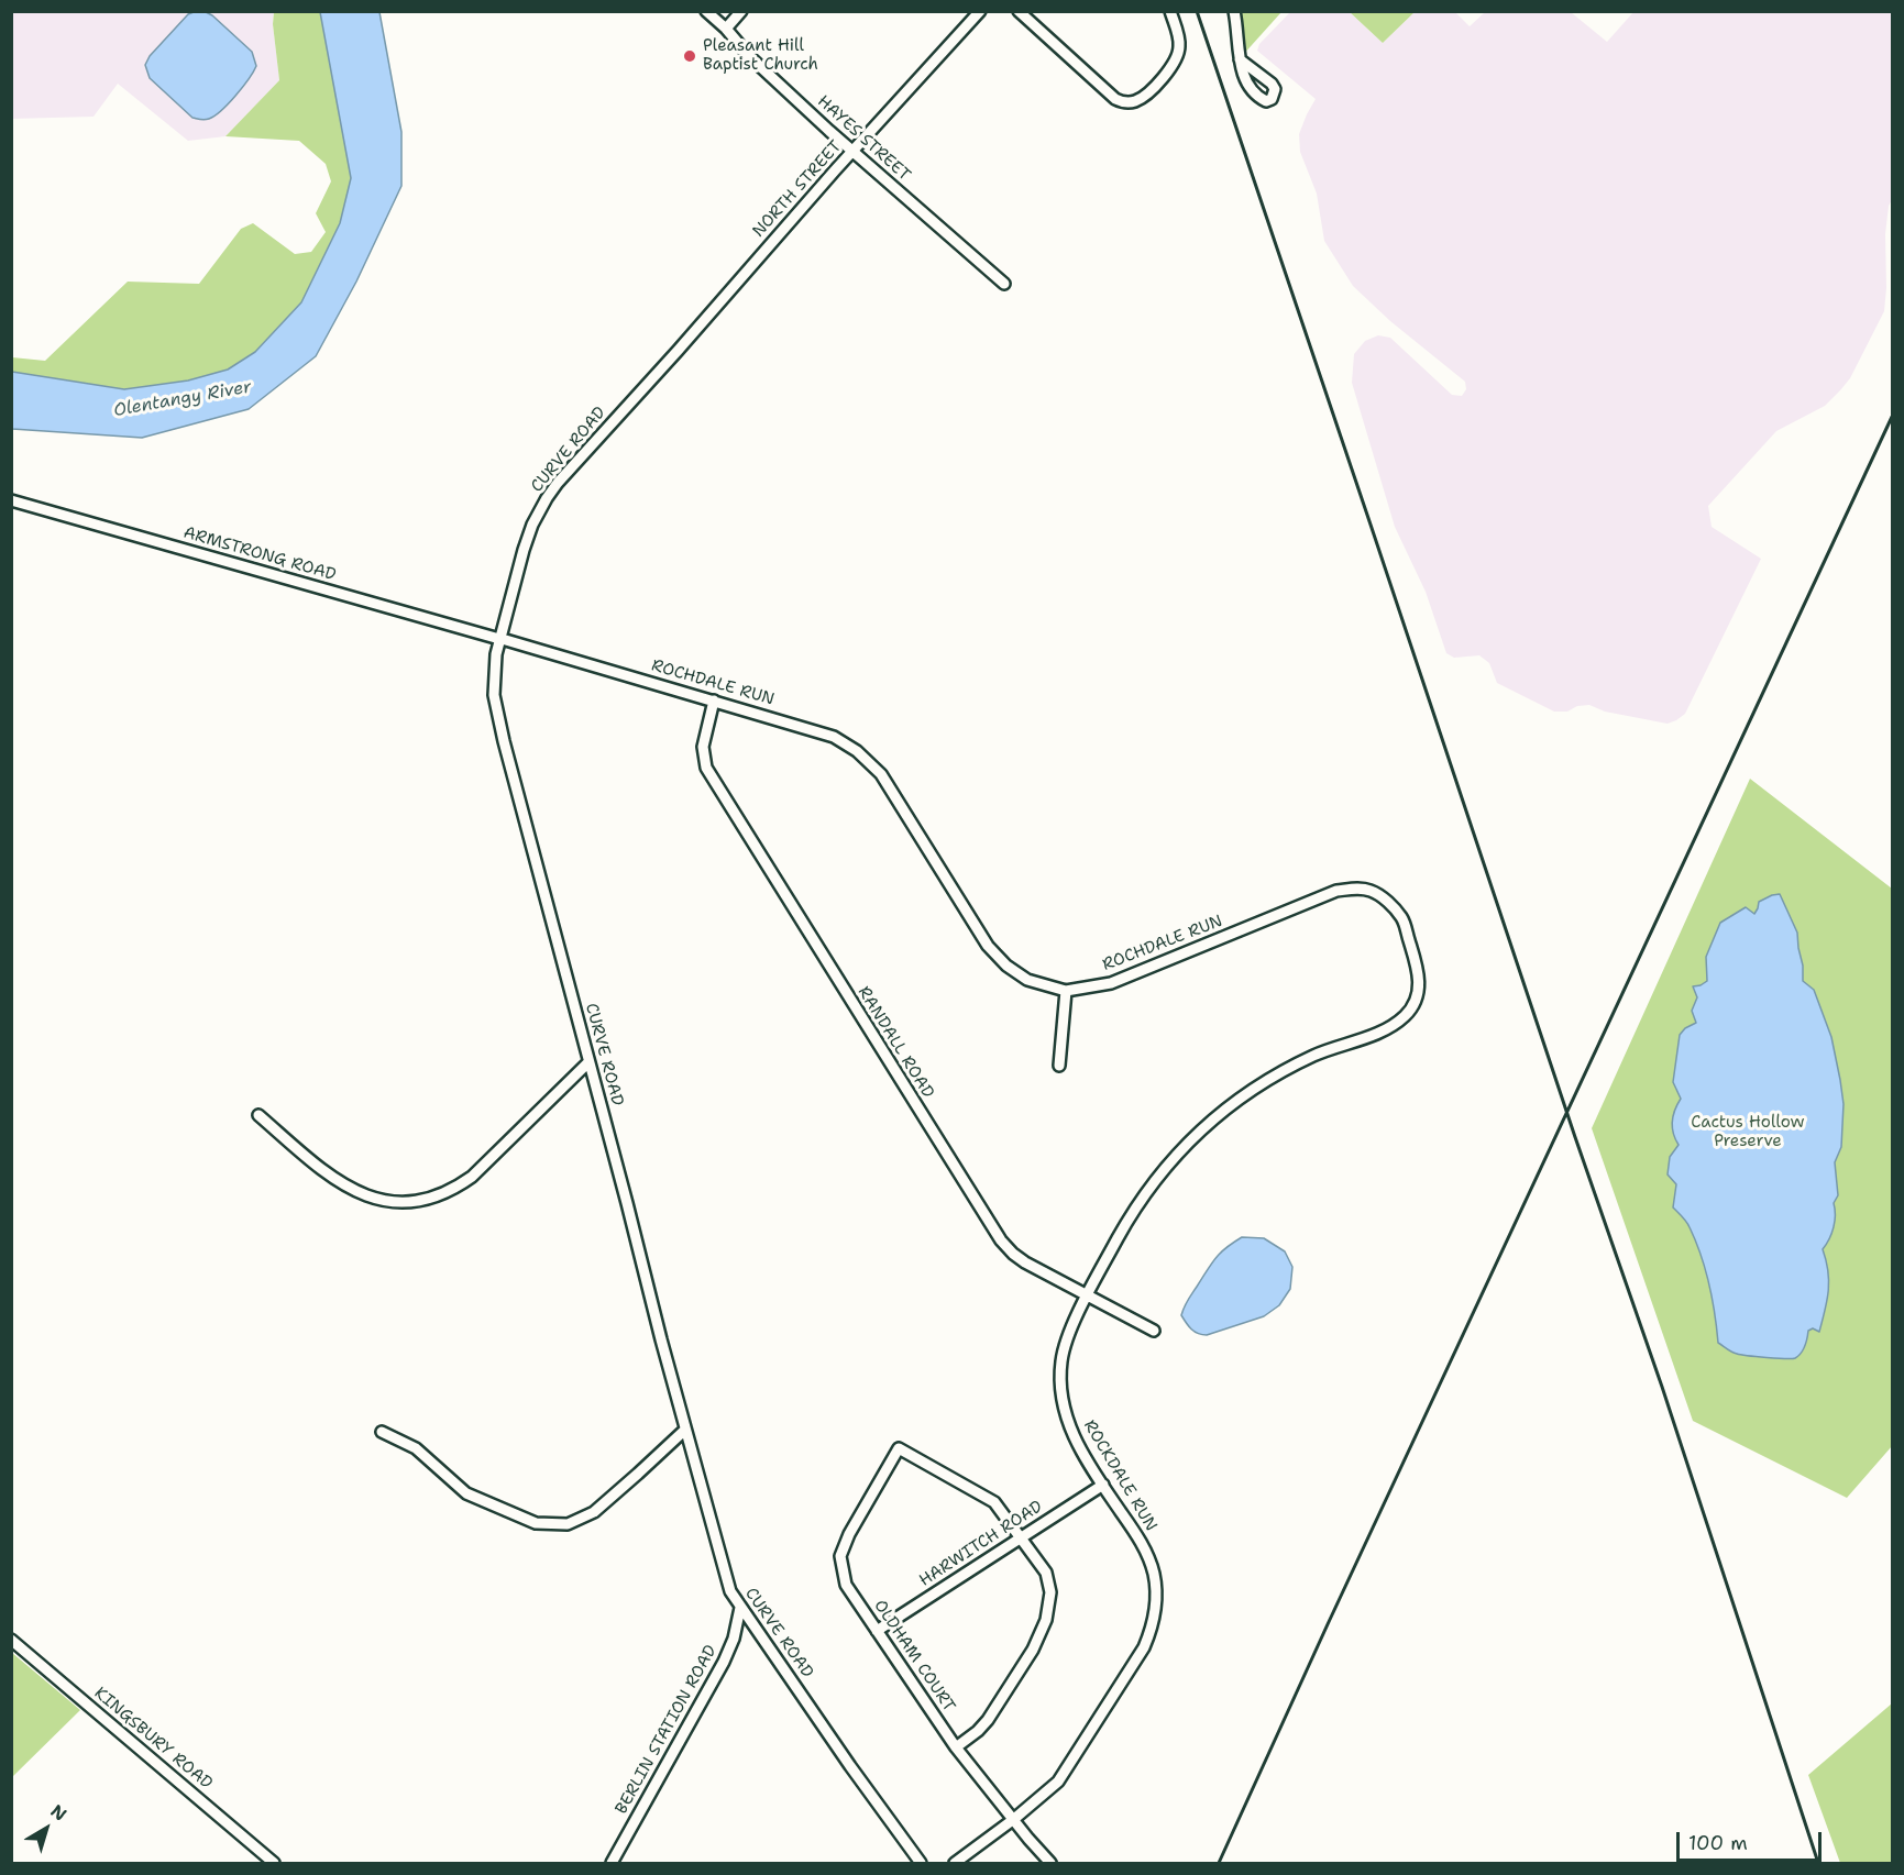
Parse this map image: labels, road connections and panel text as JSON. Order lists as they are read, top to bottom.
{
  "streets": {
    "street": [
      "HAYES STREET",
      "NORTH STREET",
      "CURVE ROAD",
      "ARMSTRONG ROAD",
      "ROCHDALE RUN",
      "RANDALL ROAD",
      "ROCKDALE RUN",
      "HARWITCH ROAD",
      "OLDHAM COURT",
      "BERLIN STATION ROAD",
      "KINGSBURY ROAD"
    ]
  },
  "crossings": [
    ["HAYES STREET", "NORTH STREET"],
    ["NORTH STREET", "CURVE ROAD"],
    ["CURVE ROAD", "ARMSTRONG ROAD"],
    ["CURVE ROAD", "ROCHDALE RUN"],
    ["CURVE ROAD", "BERLIN STATION ROAD"],
    ["ARMSTRONG ROAD", "ROCHDALE RUN"],
    ["ROCHDALE RUN", "RANDALL ROAD"],
    ["ROCHDALE RUN", "ROCKDALE RUN"],
    ["RANDALL ROAD", "ROCKDALE RUN"],
    ["ROCKDALE RUN", "HARWITCH ROAD"],
    ["ROCKDALE RUN", "OLDHAM COURT"],
    ["HARWITCH ROAD", "OLDHAM COURT"]
  ],
  "water": ["Olentangy River"],
  "parks": ["Cactus Hollow Preserve"],
  "places": ["Pleasant Hill Baptist Church"],
  "scale_bar": "100 m",
  "north": "top right"
}
